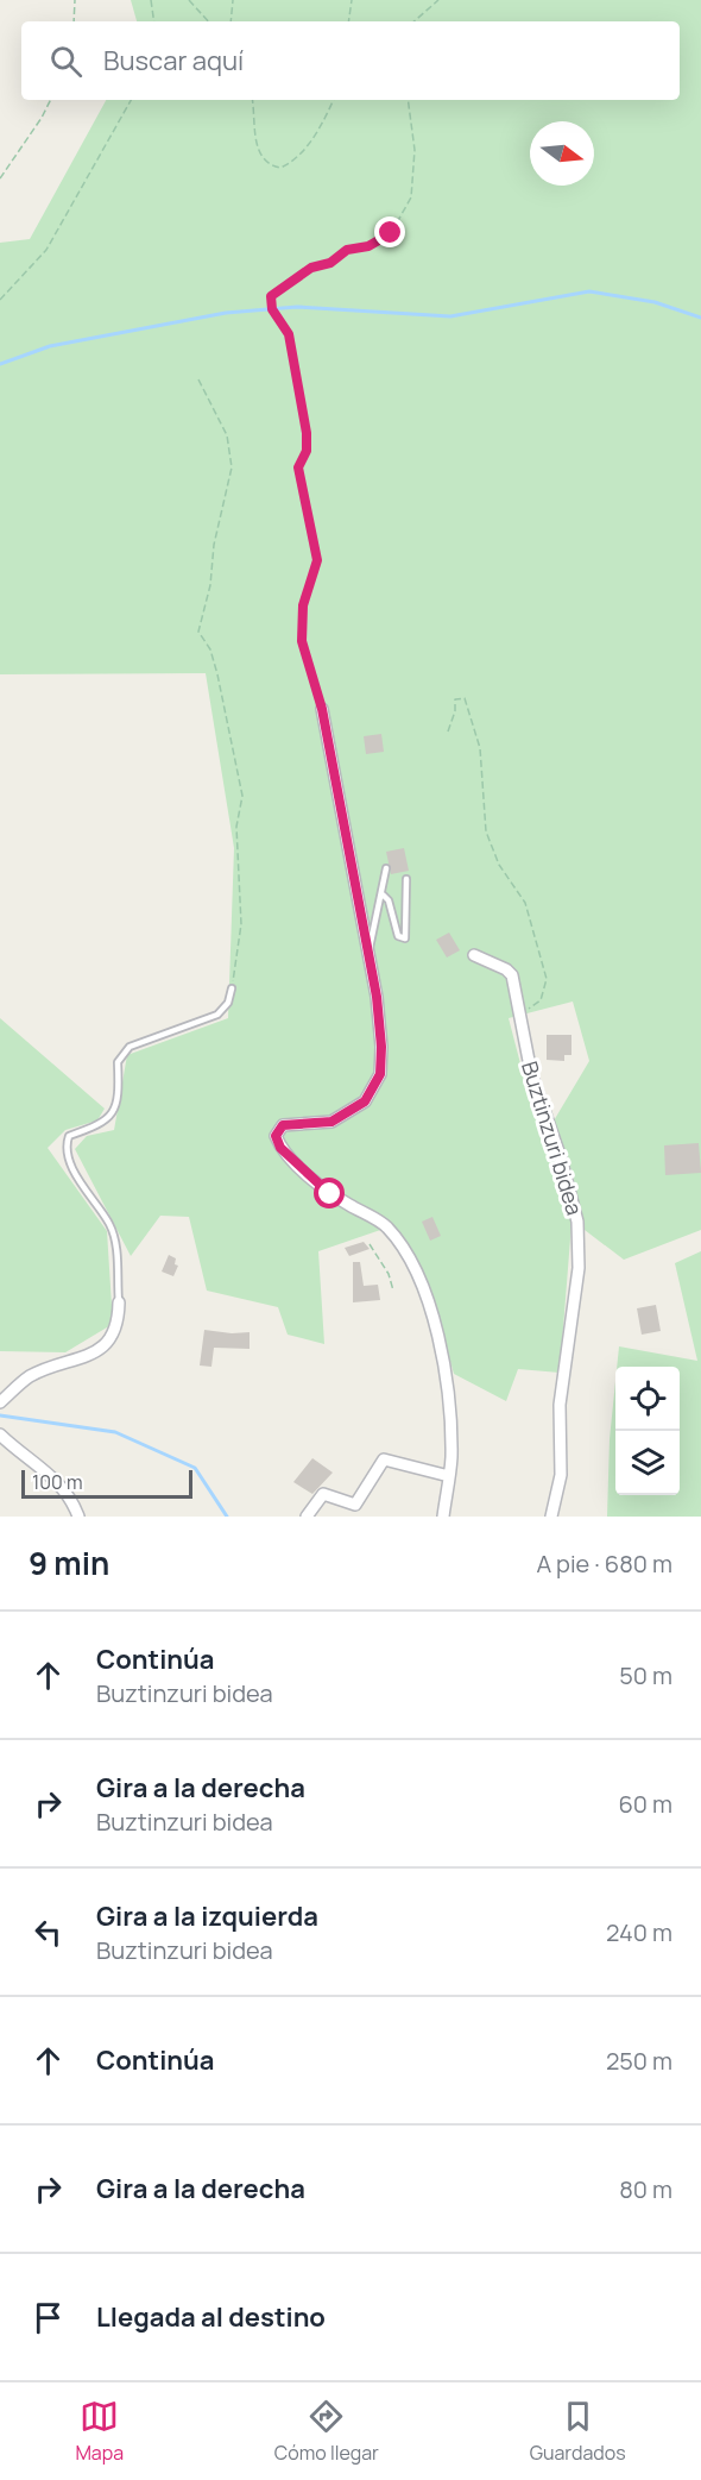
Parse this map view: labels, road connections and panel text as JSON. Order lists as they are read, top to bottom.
{
  "streets": {
    "street": ["Buztinzuri bidea"]
  },
  "scale_bar": "100 m",
  "north": "right",
  "page": {
    "search": "Buscar aquí",
    "scale": "100 m",
    "heading": ["9 min", "A pie · 680 m"],
    "list": [
      ["Continúa", "Buztinzuri bidea", "50 m"],
      ["Gira a la derecha", "Buztinzuri bidea", "60 m"],
      ["Gira a la izquierda", "Buztinzuri bidea", "240 m"],
      ["Continúa", "250 m"],
      ["Gira a la derecha", "80 m"],
      "Llegada al destino"
    ],
    "nav": ["Mapa", "Cómo llegar", "Guardados"]
  }
}
